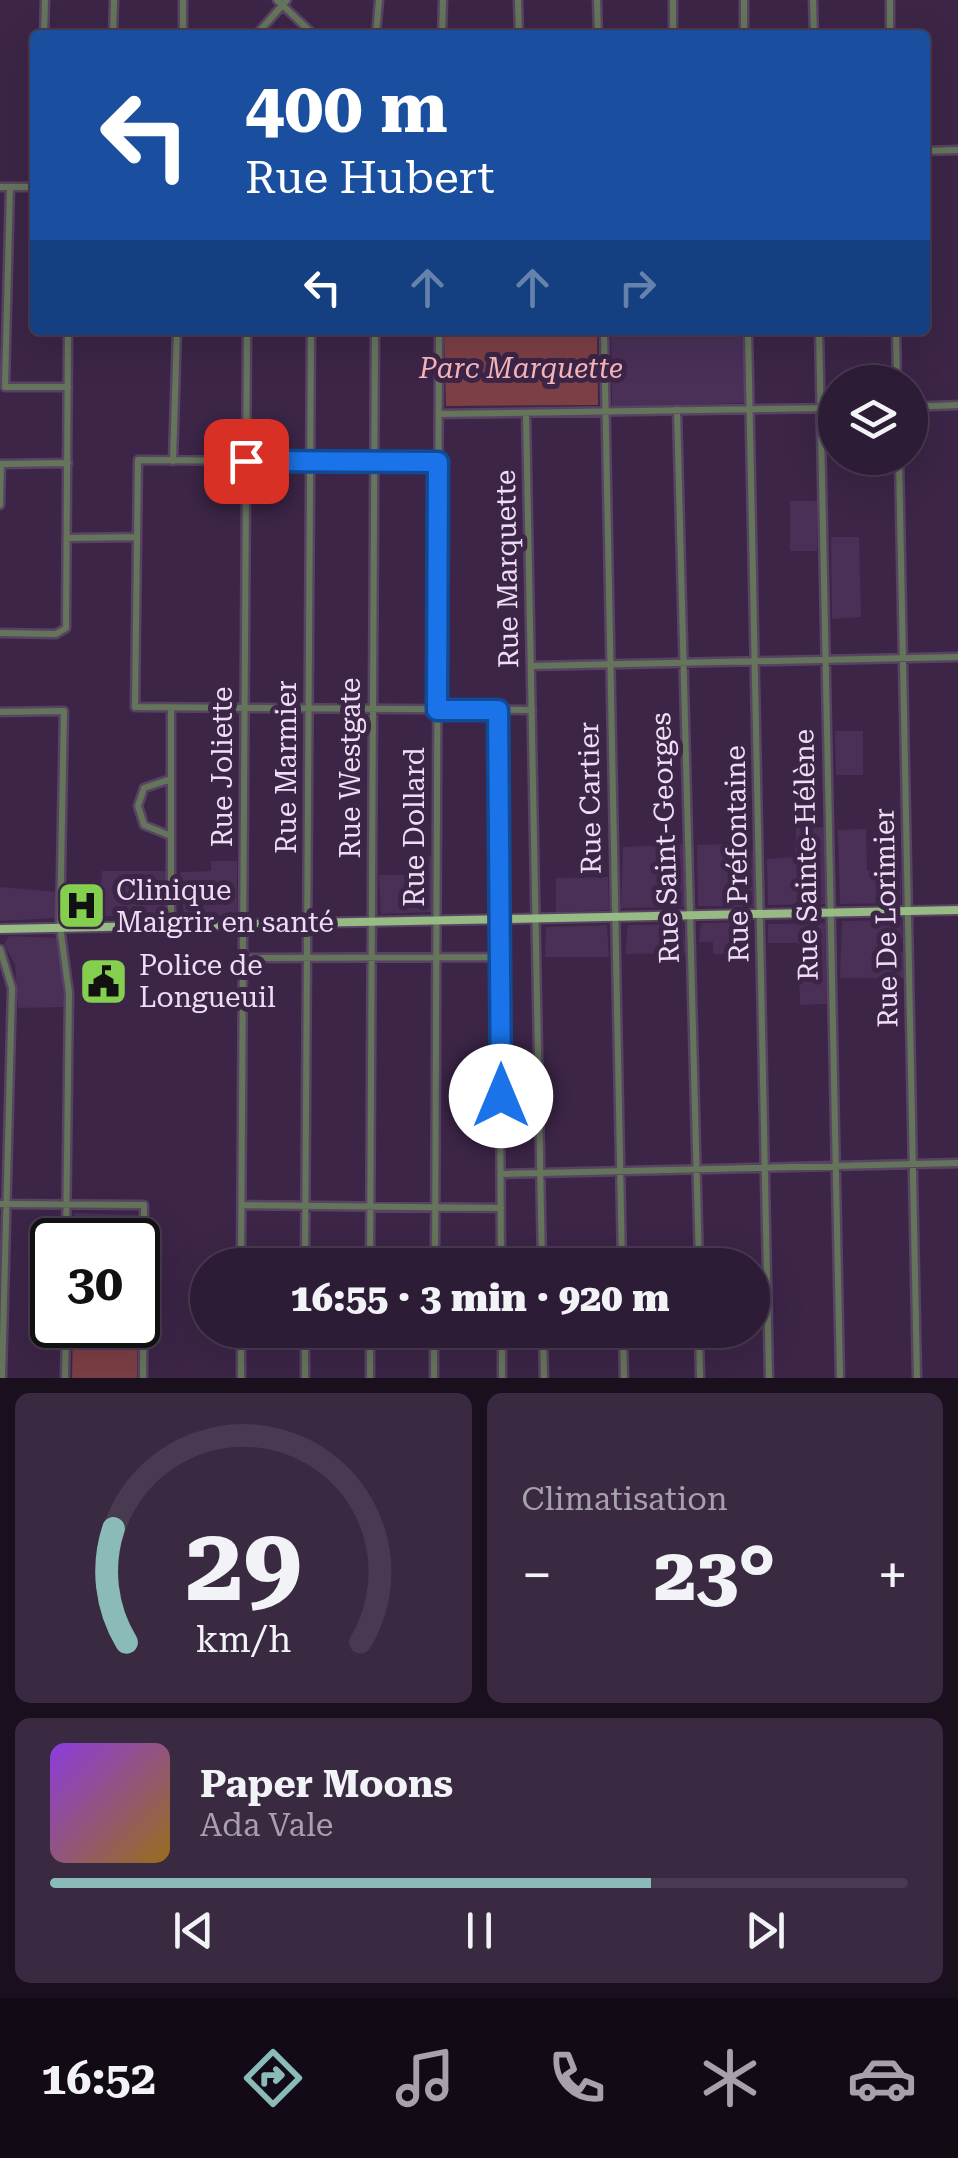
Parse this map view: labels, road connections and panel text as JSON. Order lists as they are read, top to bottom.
{
  "streets": {
    "street": [
      "Rue Marquette",
      "Rue Joliette",
      "Rue Marmier",
      "Rue Westgate",
      "Rue Cartier",
      "Rue Dollard",
      "Rue Saint-Georges",
      "Rue Préfontaine",
      "Rue Sainte-Hélène",
      "Rue De Lorimier"
    ]
  },
  "parks": ["Parc Marquette"],
  "places": {
    "hospital": ["Clinique Maigrir en santé"],
    "public building": ["Police de Longueuil"]
  },
  "page": {
    "turn": ["400 m", "Rue Hubert"],
    "limit": "30",
    "trip": "16:55 · 3 min · 920 m",
    "tile": "Climatisation",
    "heat": ["−", "23°", "+"],
    "song": ["Paper Moons", "Ada Vale"],
    "tabs": "16:52",
    "gauge": ["29", "km/h"]
  }
}
